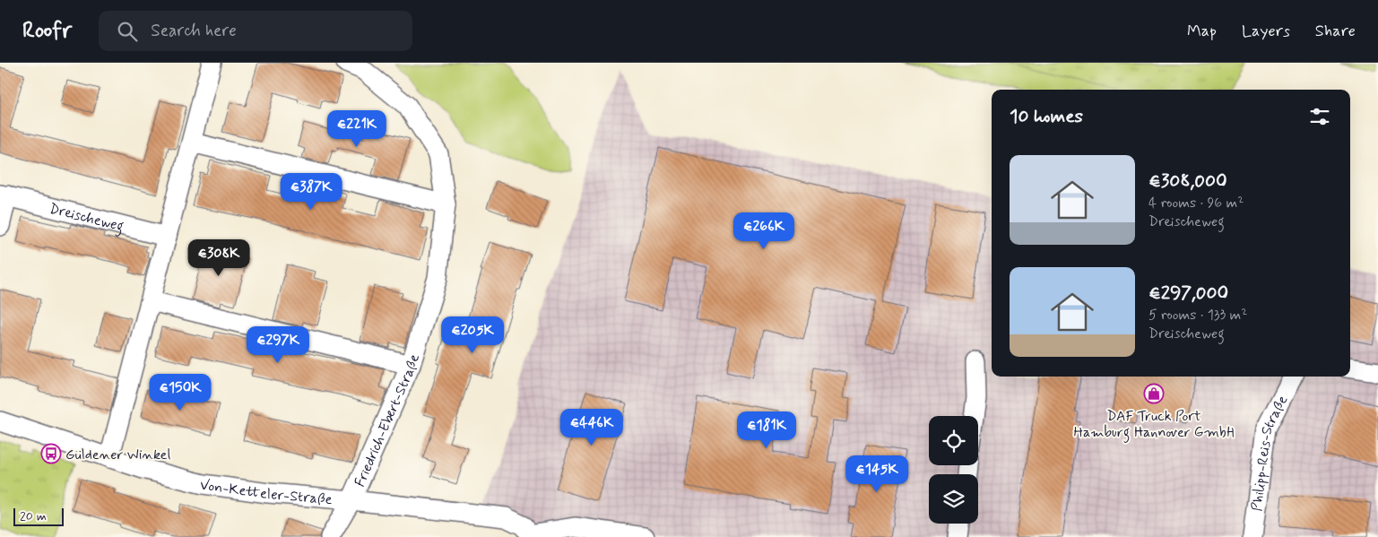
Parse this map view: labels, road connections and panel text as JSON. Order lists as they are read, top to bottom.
{
  "streets": {
    "street": [
      "Dreischeweg",
      "Friedrich-Ebert-Straße",
      "Philipp-Reis-Straße",
      "Von-Ketteler-Straße"
    ]
  },
  "crossings": [
    ["Friedrich-Ebert-Straße", "Von-Ketteler-Straße"]
  ],
  "places": {
    "shop": ["DAF Truck Port Hamburg Hannover GmbH"],
    "bus stop": ["Güldener Winkel"]
  },
  "scale_bar": "20 m",
  "page": {
    "header": "Roofr",
    "search": "Search here",
    "nav": ["Map", "Layers", "Share"],
    "heading": "10 homes",
    "price": [
      "€221K",
      "€387K",
      "€266K",
      "€308K",
      "€205K",
      "€297K",
      "€150K",
      "€446K",
      "€181K",
      "€145K"
    ],
    "list": [
      {
        "name": "€308,000",
        "note": "4 rooms · 96 m² · Dreischeweg"
      },
      {
        "name": "€297,000",
        "note": "5 rooms · 133 m² · Dreischeweg"
      }
    ],
    "scale": "20 m"
  }
}
